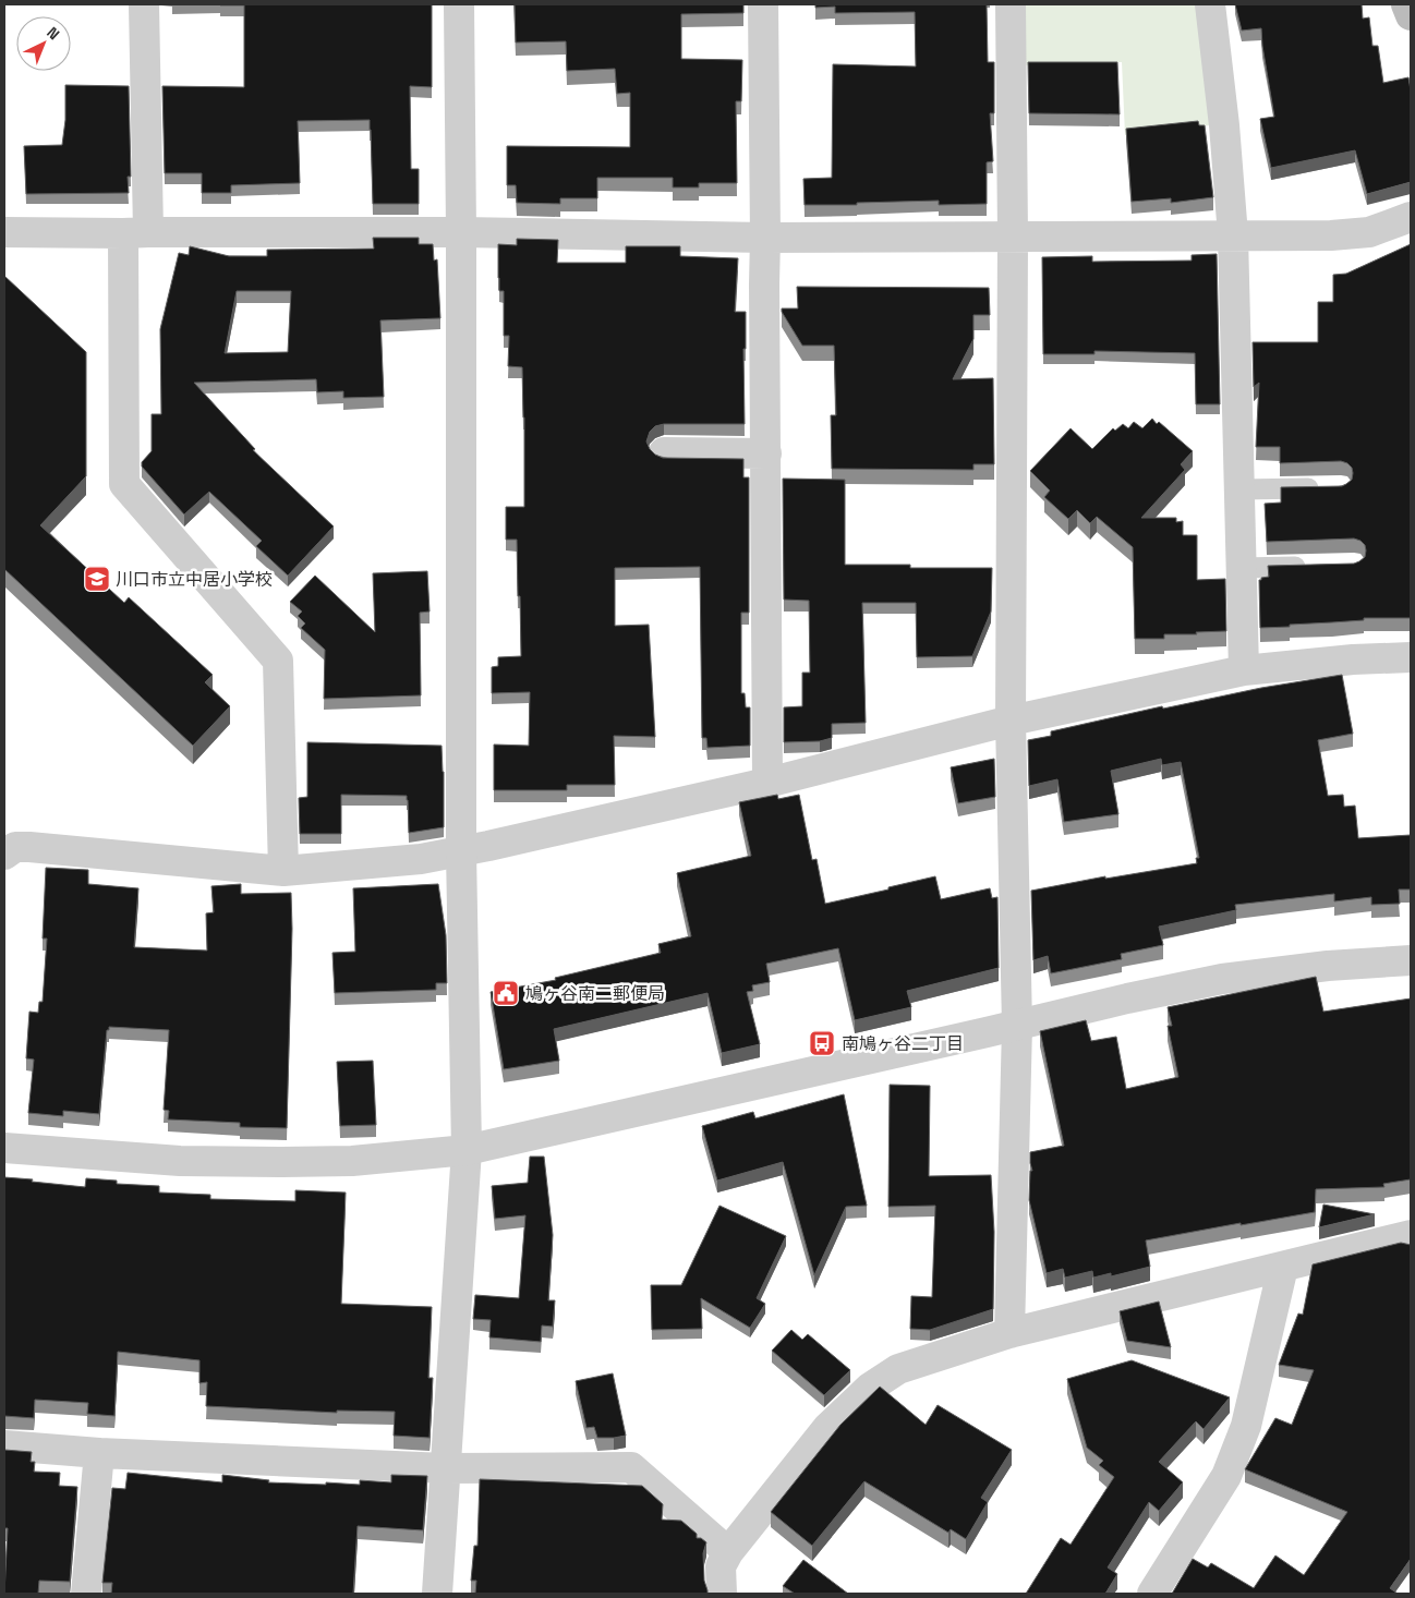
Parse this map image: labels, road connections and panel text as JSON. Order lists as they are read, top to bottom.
{
  "places": {
    "school or university": ["川口市立中居小学校"],
    "public building": ["鳩ヶ谷南二郵便局"],
    "bus stop": ["南鳩ヶ谷二丁目"]
  },
  "north": "top right"
}
